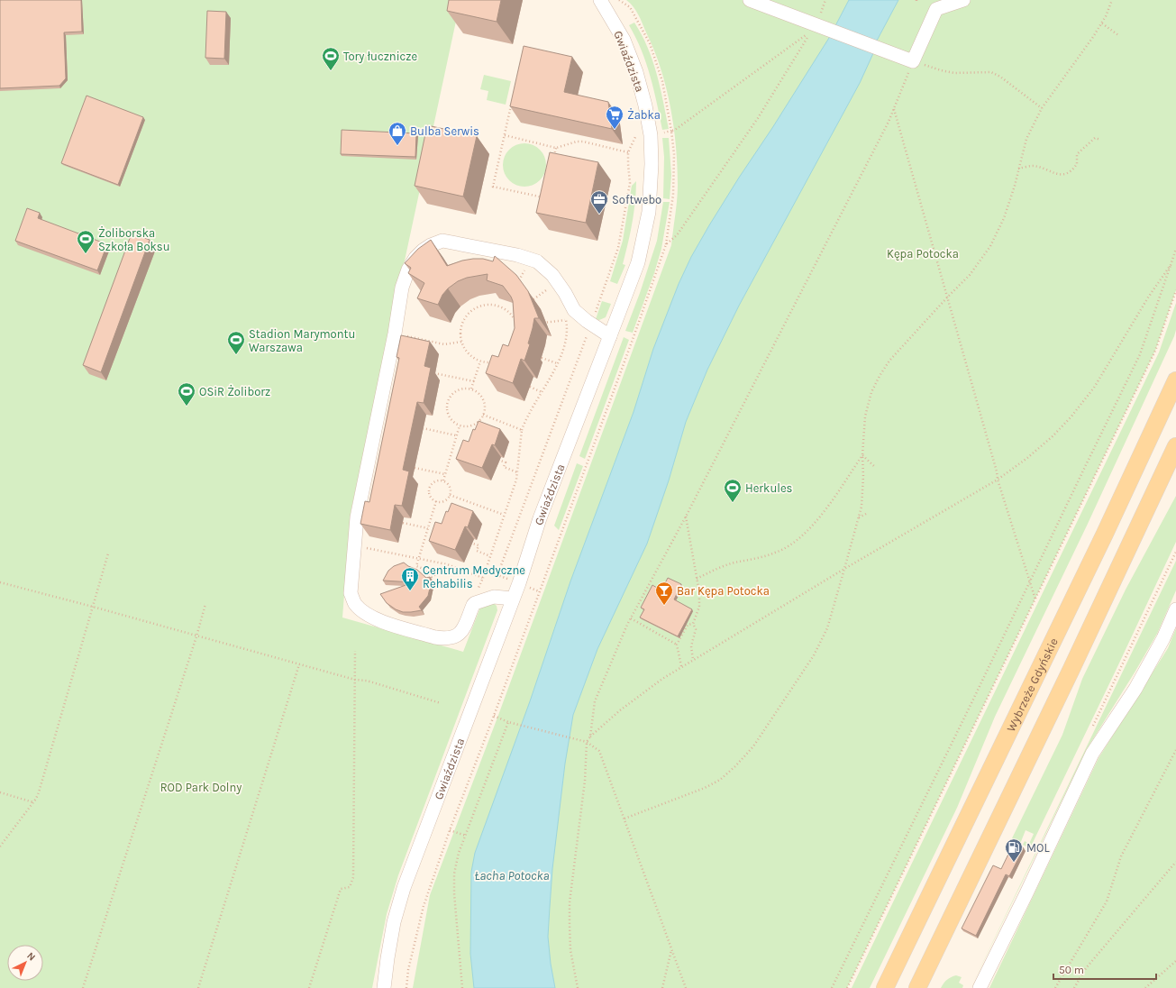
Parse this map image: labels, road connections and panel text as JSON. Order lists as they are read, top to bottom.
{
  "streets": {
    "main road": ["Wybrzeże Gdyńskie"],
    "street": ["Gwiaździsta"]
  },
  "water": ["Łacha Potocka"],
  "parks": ["Kępa Potocka", "ROD Park Dolny"],
  "places": {
    "sports": [
      "Tory łucznicze",
      "Żoliborska Szkoła Boksu",
      "Stadion Marymontu Warszawa",
      "OSiR Żoliborz",
      "Herkules"
    ],
    "supermarket": ["Żabka"],
    "shop": ["Bulba Serwis"],
    "office": ["Softwebo"],
    "building": ["Centrum Medyczne Rehabilis"],
    "bar": ["Bar Kępa Potocka"],
    "fuel station": ["MOL"]
  },
  "scale_bar": "50 m",
  "north": "top right"
}
